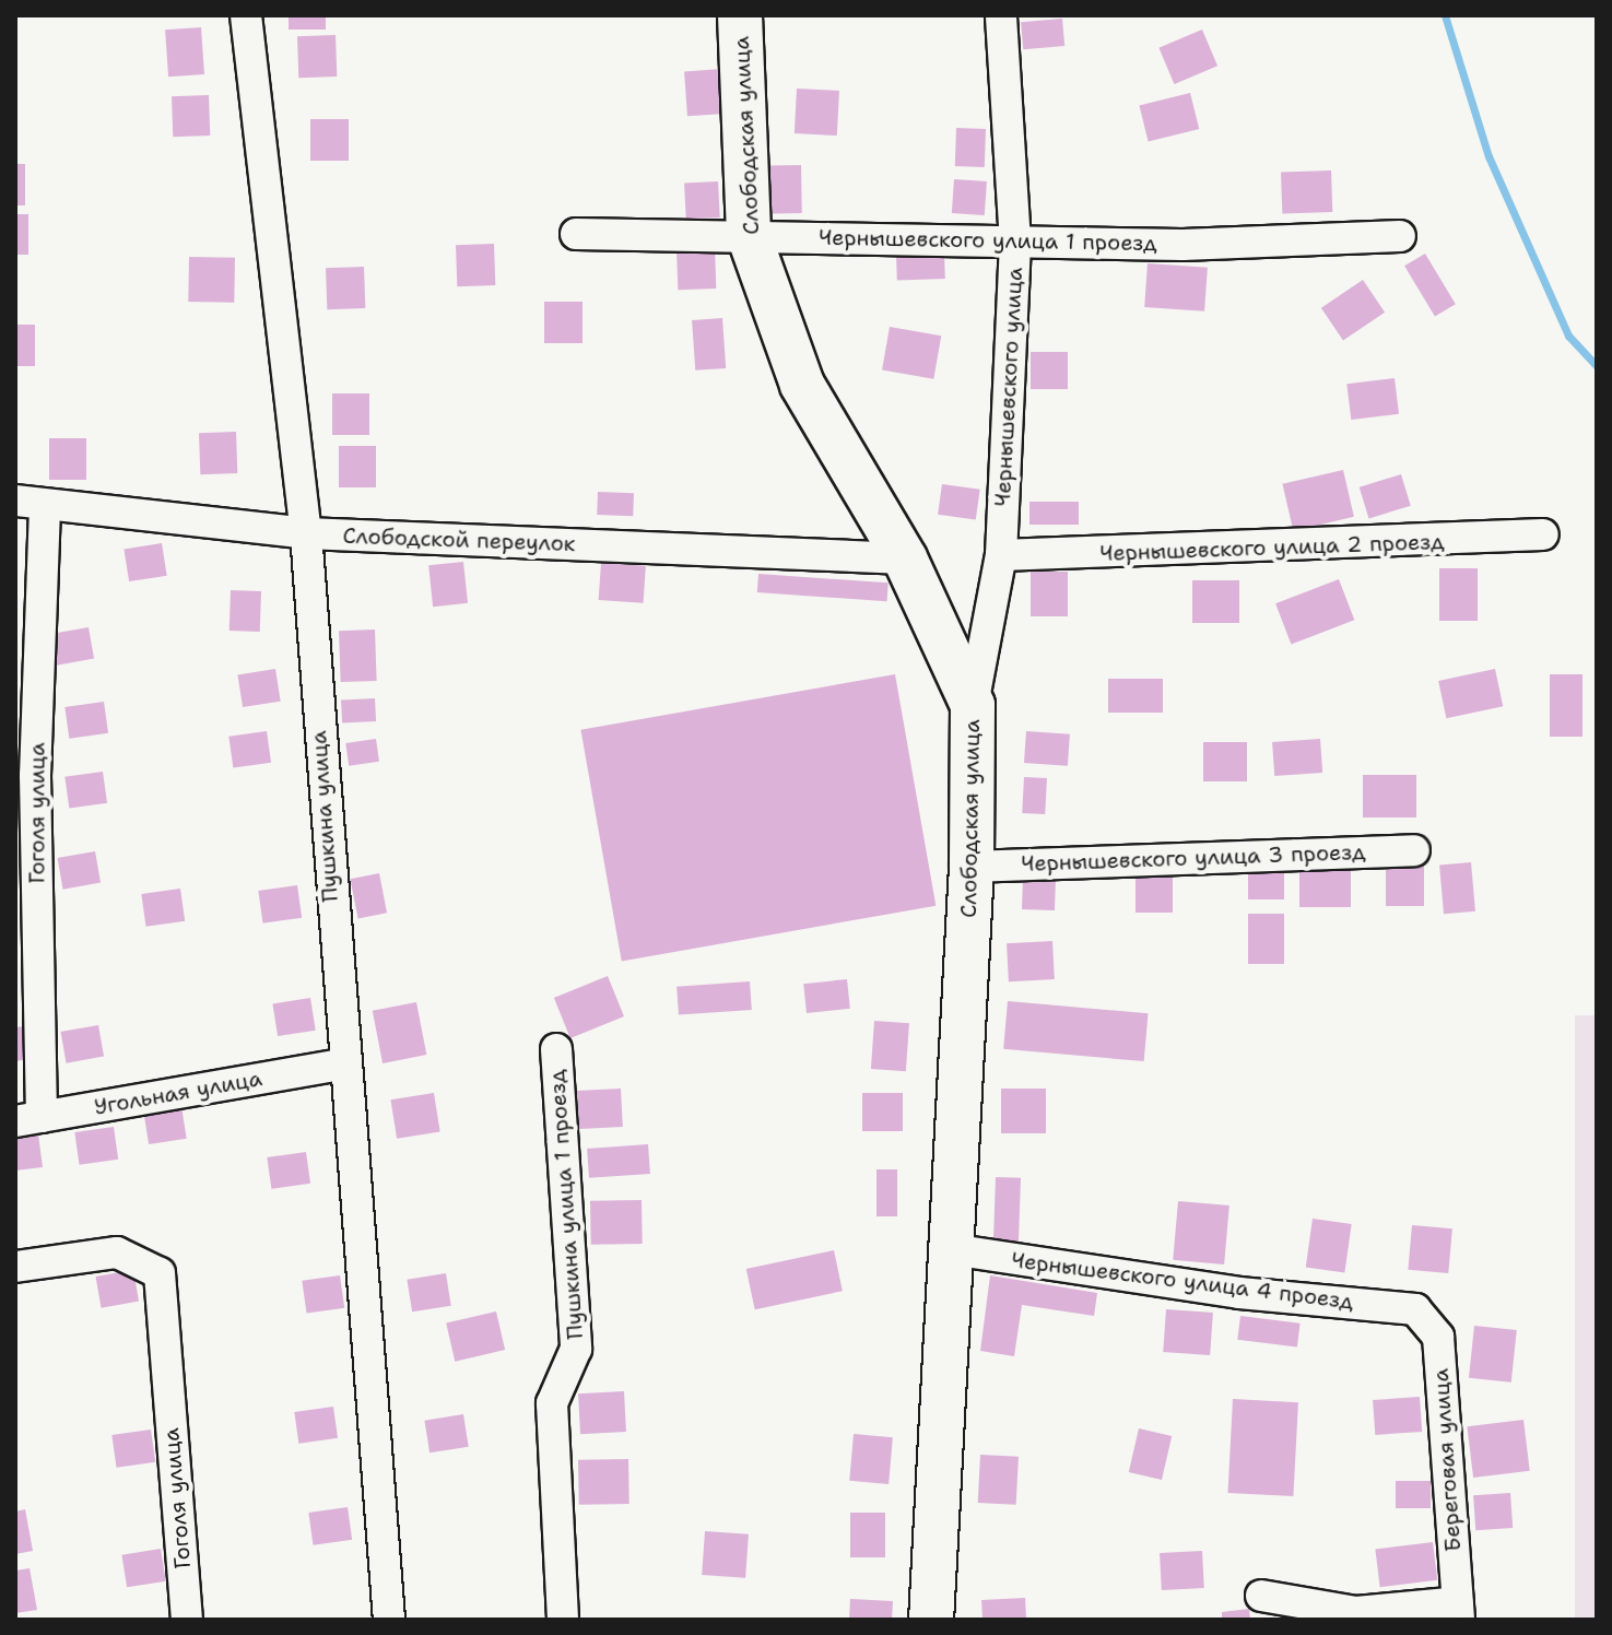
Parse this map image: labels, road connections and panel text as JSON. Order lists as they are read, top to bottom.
{
  "streets": {
    "street": [
      "Слободская улица",
      "Чернышевского улица 1 проезд",
      "Чернышевского улица",
      "Слободской переулок",
      "Чернышевского улица 2 проезд",
      "Гоголя улица",
      "Пушкина улица",
      "Чернышевского улица 3 проезд",
      "Угольная улица",
      "Пушкина улица 1 проезд",
      "Чернышевского улица 4 проезд",
      "Береговая улица"
    ]
  },
  "crossings": [
    ["Слободская улица", "Чернышевского улица 1 проезд"],
    ["Слободская улица", "Чернышевского улица"],
    ["Слободская улица", "Слободской переулок"],
    ["Слободская улица", "Чернышевского улица 3 проезд"],
    ["Слободская улица", "Чернышевского улица 4 проезд"],
    ["Чернышевского улица 1 проезд", "Чернышевского улица"],
    ["Чернышевского улица", "Чернышевского улица 2 проезд"],
    ["Слободской переулок", "Гоголя улица"],
    ["Слободской переулок", "Пушкина улица"],
    ["Гоголя улица", "Угольная улица"],
    ["Пушкина улица", "Угольная улица"],
    ["Чернышевского улица 4 проезд", "Береговая улица"]
  ]
}
